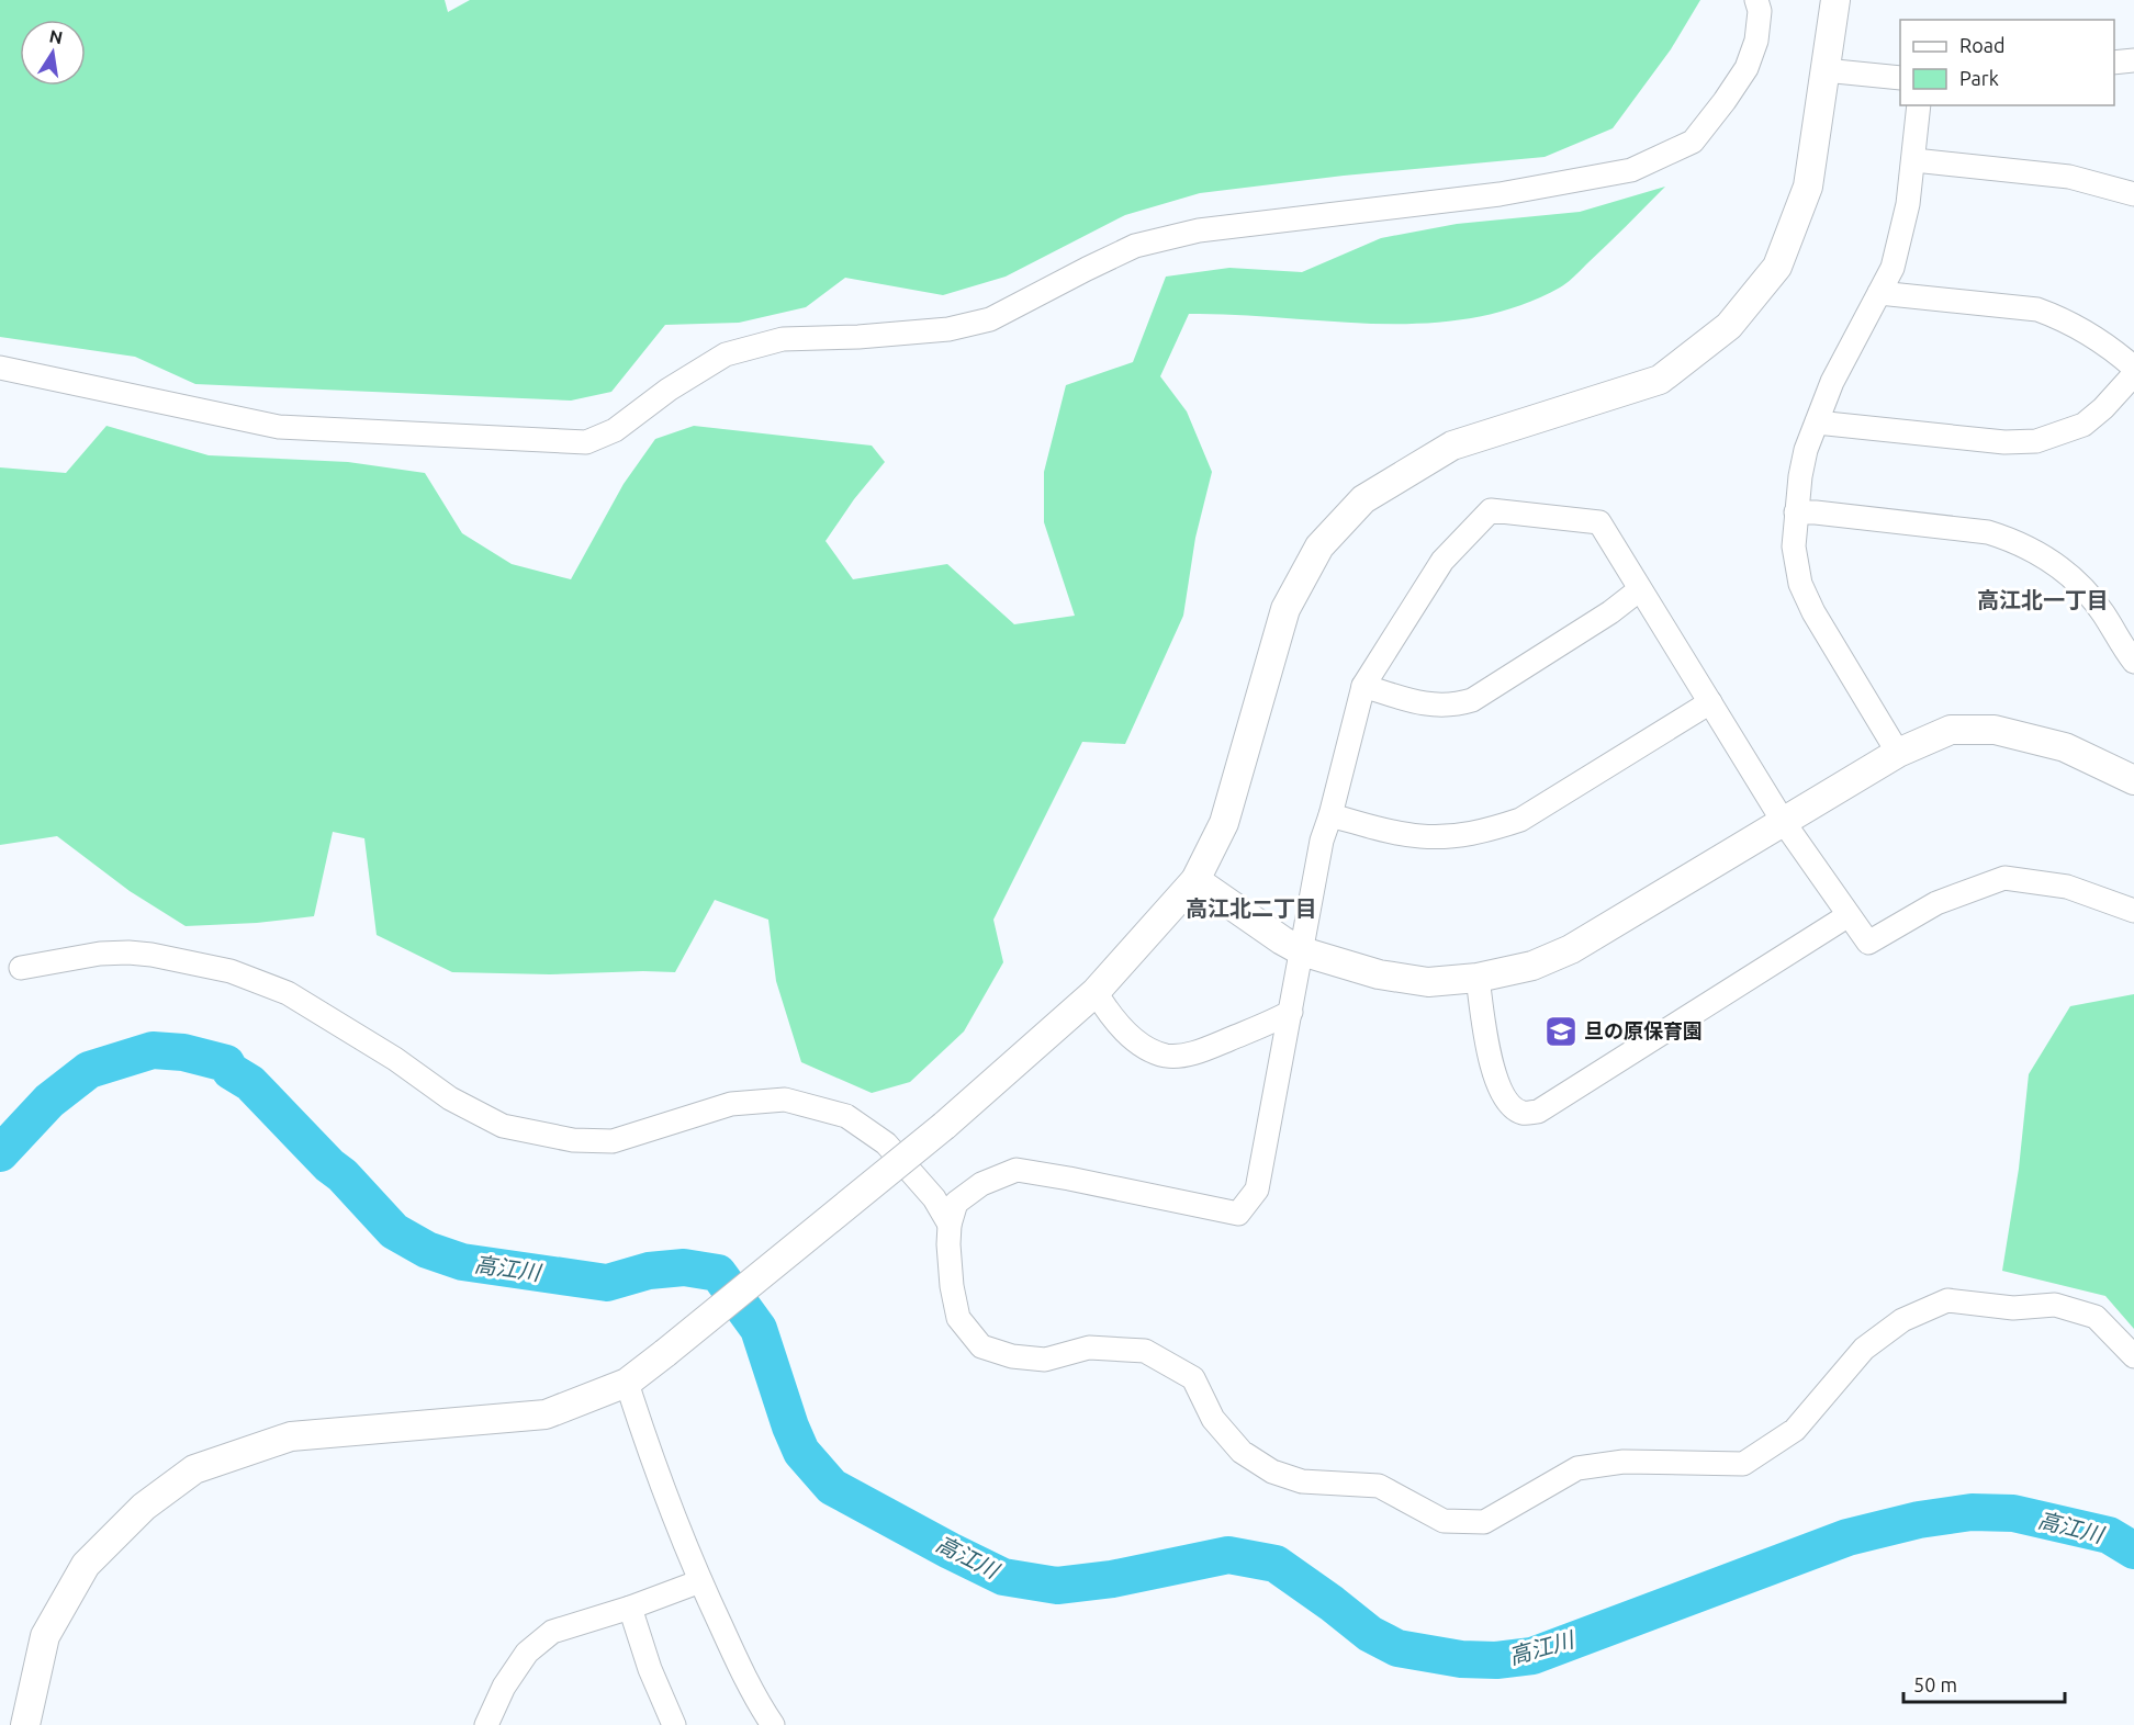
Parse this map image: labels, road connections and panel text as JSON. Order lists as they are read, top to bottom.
{
  "districts": ["高江北一丁目", "高江北二丁目"],
  "water": ["高江川"],
  "places": {
    "school or university": ["旦の原保育園"]
  },
  "legend": ["Road", "Park"],
  "scale_bar": "50 m",
  "north": "top"
}
